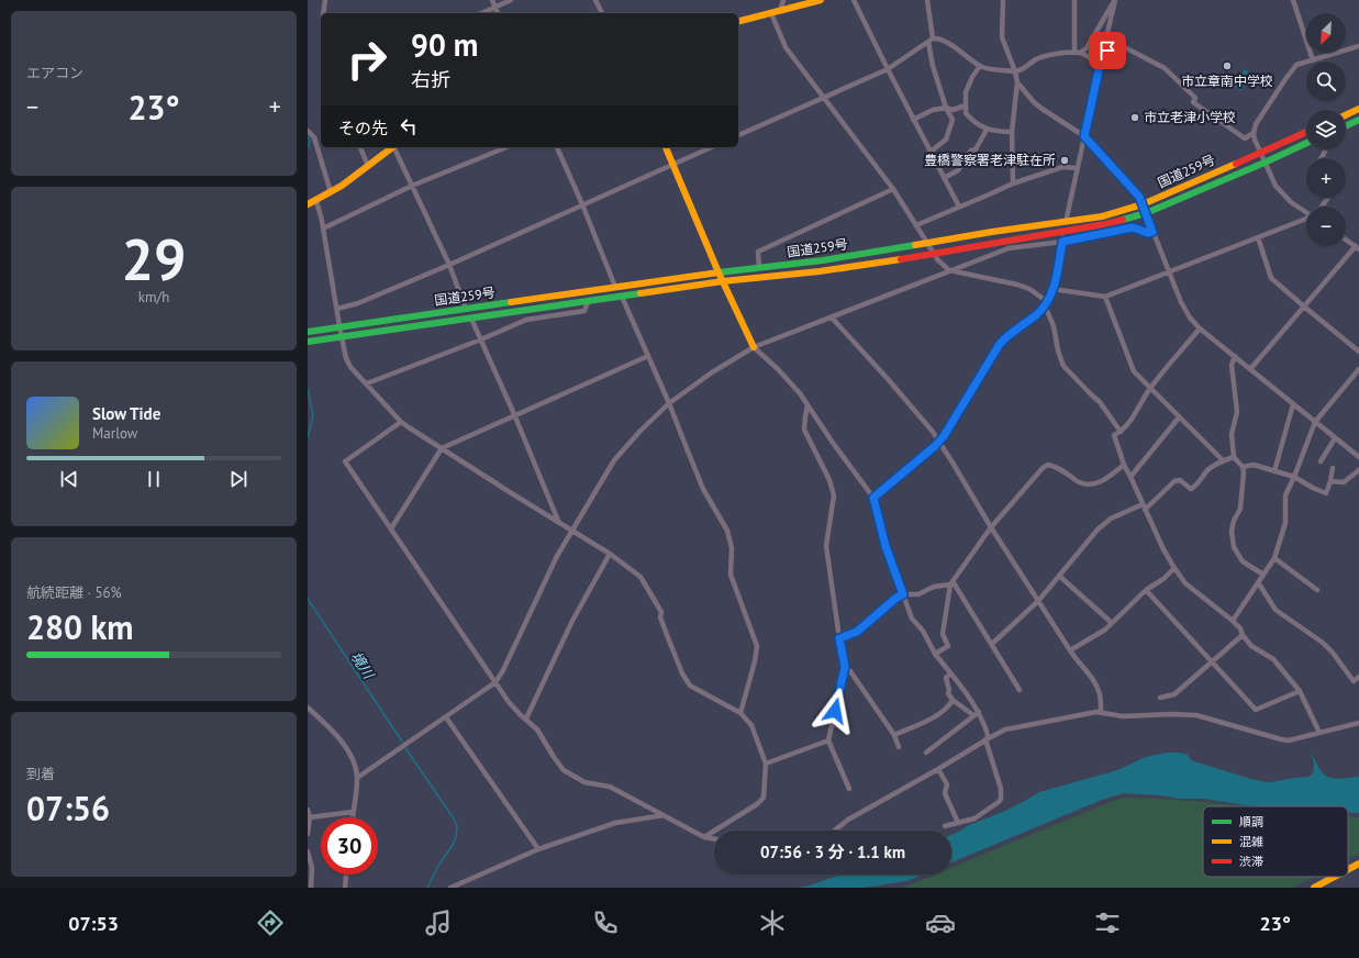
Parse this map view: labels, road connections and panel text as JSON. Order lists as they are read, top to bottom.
{
  "streets": {
    "main road": ["国道259号"]
  },
  "water": ["境川"],
  "places": ["市立章南中学校", "市立老津小学校", "豊橋警察署老津駐在所"],
  "legend": ["順調", "混雑", "渋滞"],
  "north": "bottom left",
  "page": {
    "tile": [
      "エアコン",
      ["29", "km/h"],
      ["航続距離 · 56%", "280 km"],
      ["到着", "07:56"]
    ],
    "map_buttons": ["+", "−"],
    "turn": ["90 m", "右折"],
    "heat": ["−", "23°", "+"],
    "then": "その先",
    "song": ["Slow Tide", "Marlow"],
    "limit": "30",
    "trip": "07:56 · 3 分 · 1.1 km",
    "tabs": ["07:53", "23°"]
  }
}
